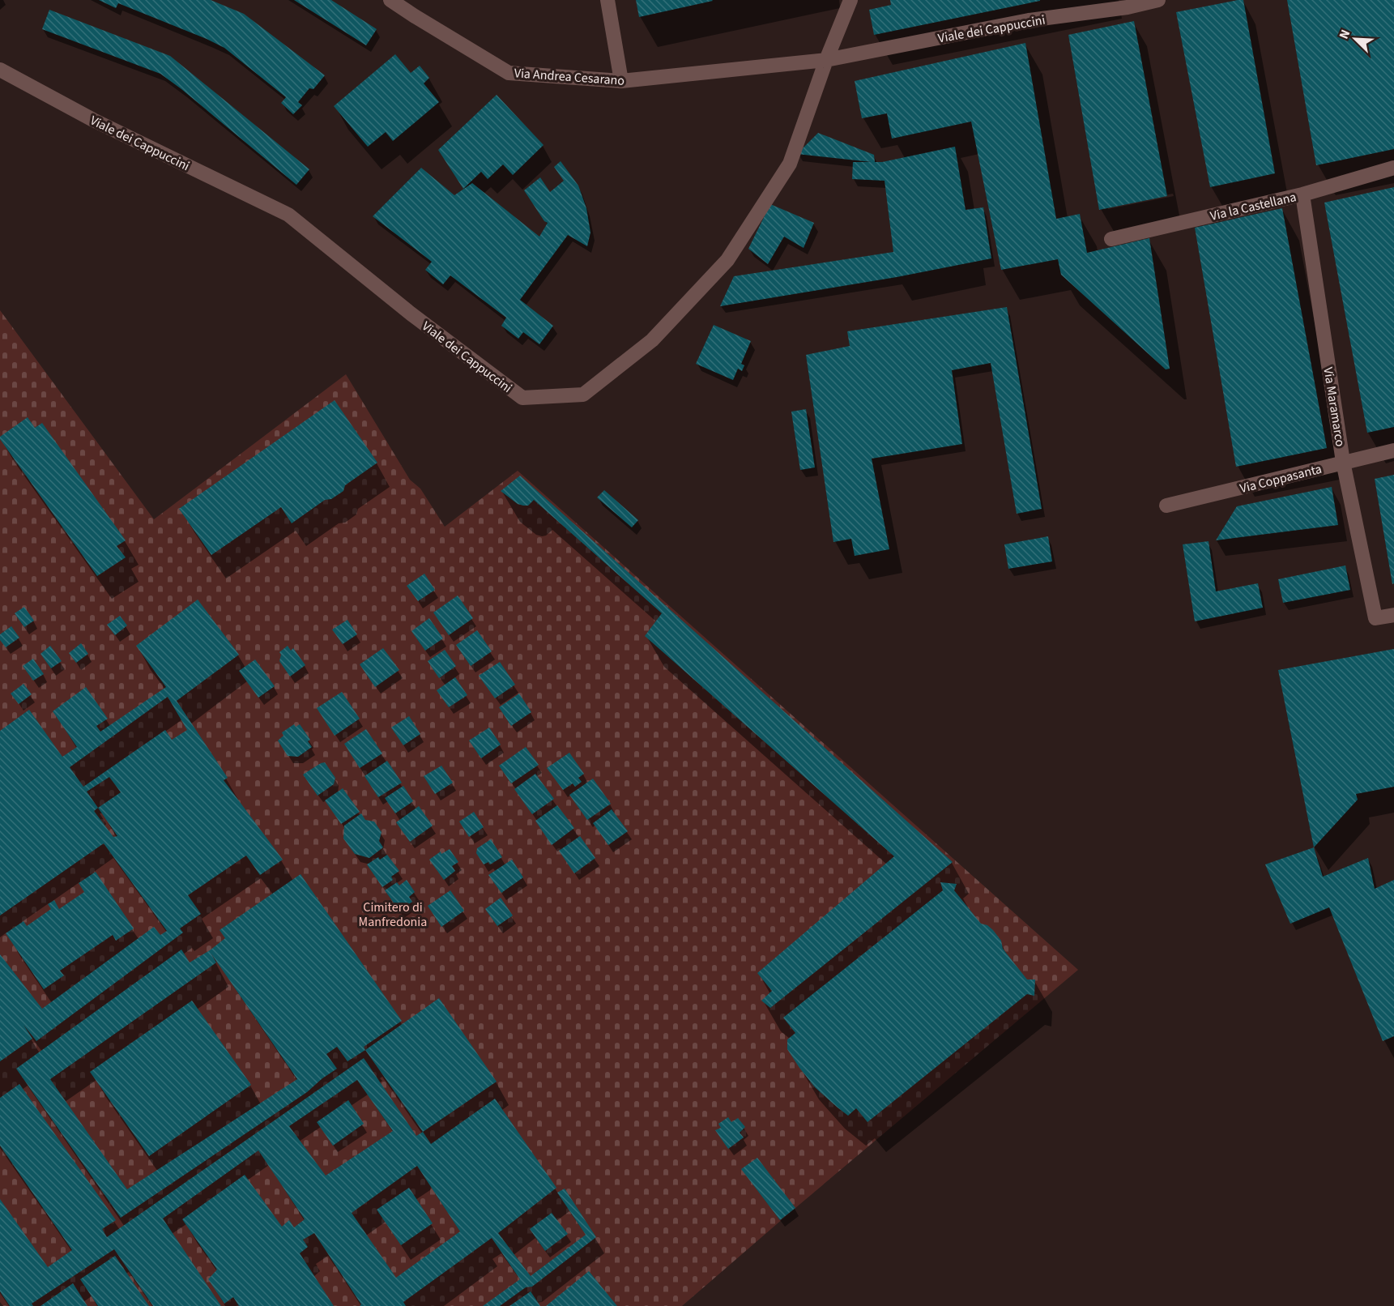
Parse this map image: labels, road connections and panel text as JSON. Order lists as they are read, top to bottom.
{
  "streets": {
    "street": [
      "Viale dei Cappuccini",
      "Via Andrea Cesarano",
      "Via la Castellana",
      "Via Maramarco",
      "Via Coppasanta"
    ]
  },
  "crossings": [
    ["Viale dei Cappuccini", "Via Andrea Cesarano"],
    ["Via la Castellana", "Via Maramarco"],
    ["Via Maramarco", "Via Coppasanta"]
  ],
  "parks": ["Cimitero di Manfredonia"],
  "north": "top left"
}
